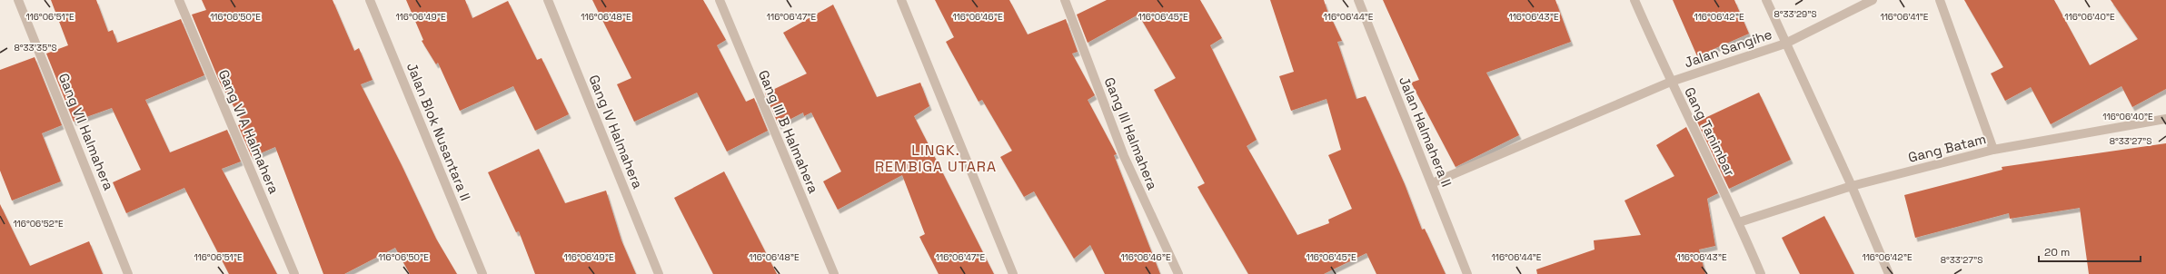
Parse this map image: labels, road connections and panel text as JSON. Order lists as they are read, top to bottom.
{
  "streets": {
    "street": [
      "Jalan Sangihe",
      "Gang VII Halmahera",
      "Gang VI A Halmahera",
      "Jalan Blok Nusantara II",
      "Gang IV Halmahera",
      "Gang III B Halmahera",
      "Jalan Halmahera II",
      "Gang Tanimbar",
      "Gang III Halmahera",
      "Gang Batam"
    ]
  },
  "crossings": [
    ["Jalan Sangihe", "Jalan Halmahera II"],
    ["Jalan Sangihe", "Gang Tanimbar"],
    ["Gang Tanimbar", "Gang Batam"]
  ],
  "districts": ["LINGK. REMBIGA UTARA"],
  "scale_bar": "20 m",
  "coordinates": [
    "8°33'29\"S",
    "116°06'51\"E",
    "116°06'50\"E",
    "116°06'49\"E",
    "116°06'48\"E",
    "116°06'47\"E",
    "116°06'46\"E",
    "116°06'45\"E",
    "116°06'44\"E",
    "116°06'43\"E",
    "116°06'42\"E",
    "116°06'41\"E",
    "116°06'40\"E",
    "8°33'35\"S",
    "8°33'27\"S",
    "116°06'52\"E"
  ]
}
